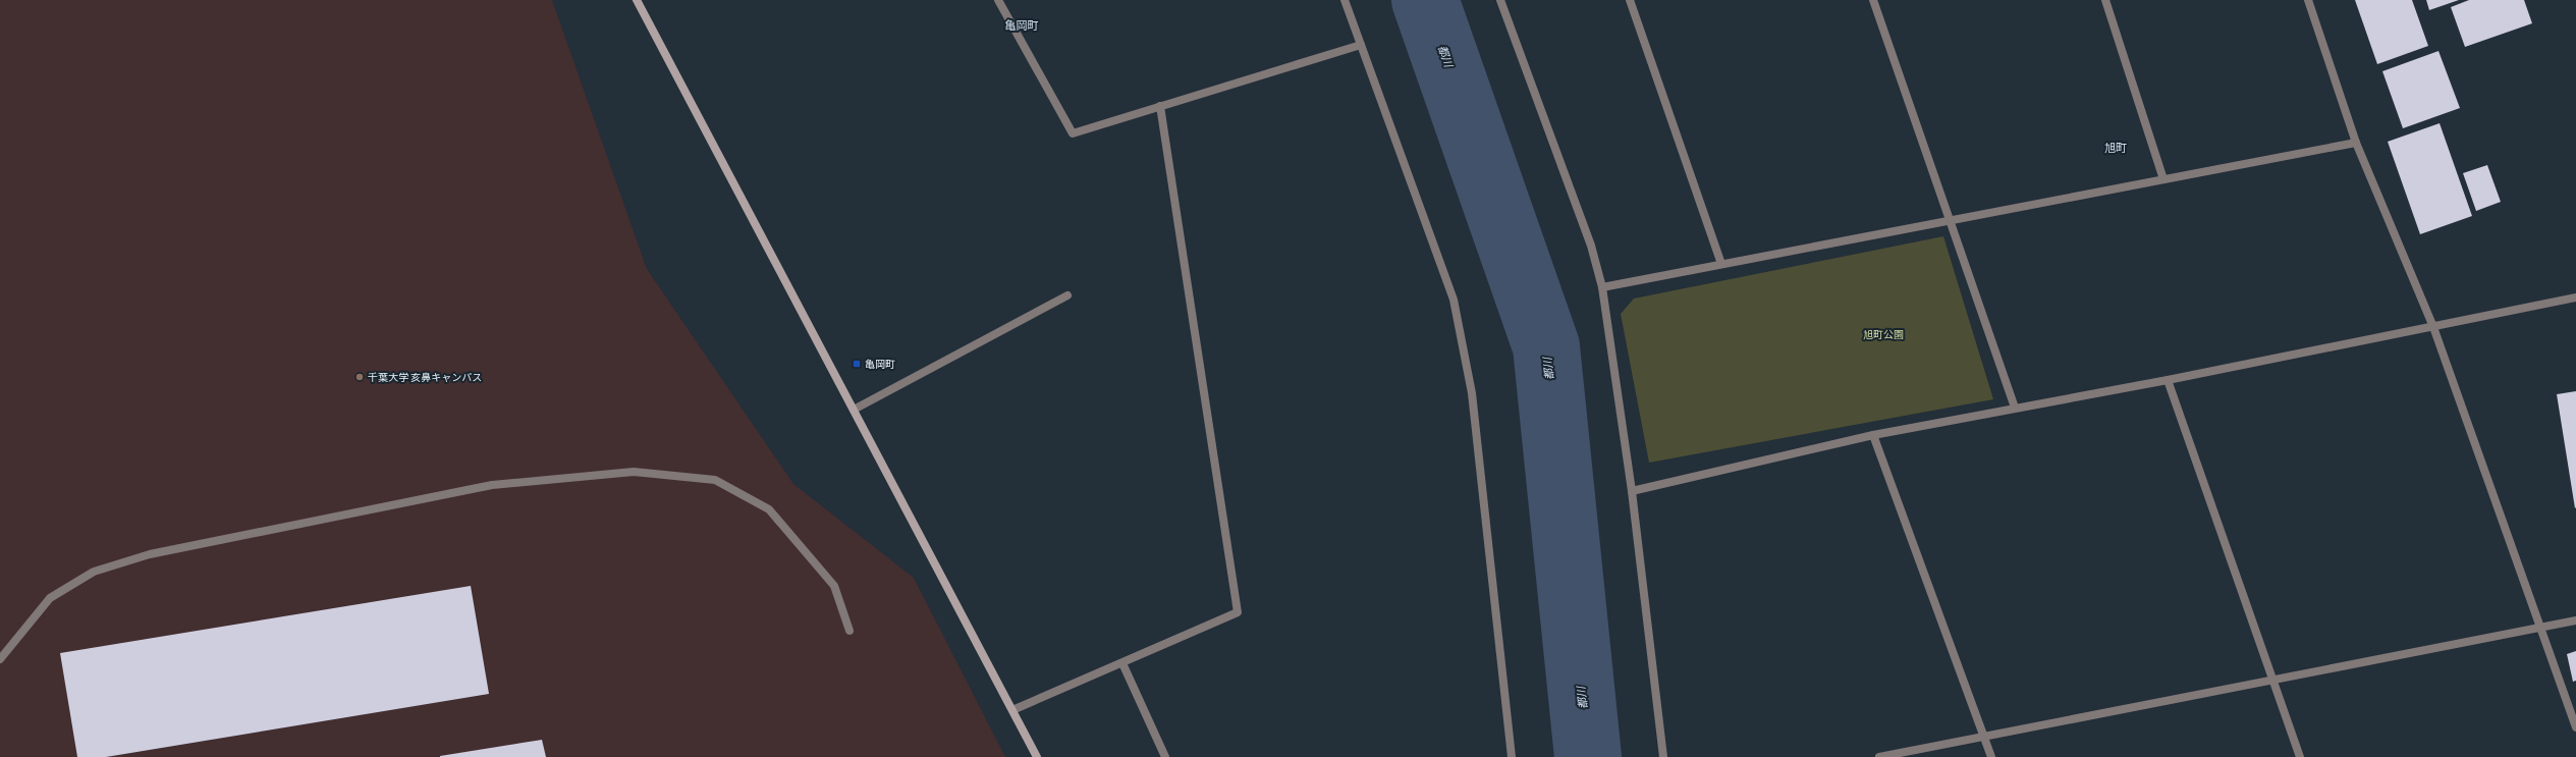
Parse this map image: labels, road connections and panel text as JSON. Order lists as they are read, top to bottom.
{
  "districts": ["亀岡町", "旭町"],
  "water": ["都川"],
  "parks": ["旭町公園"],
  "places": {
    "transit": ["亀岡町"],
    "other": ["千葉大学 亥鼻キャンパス"]
  }
}
